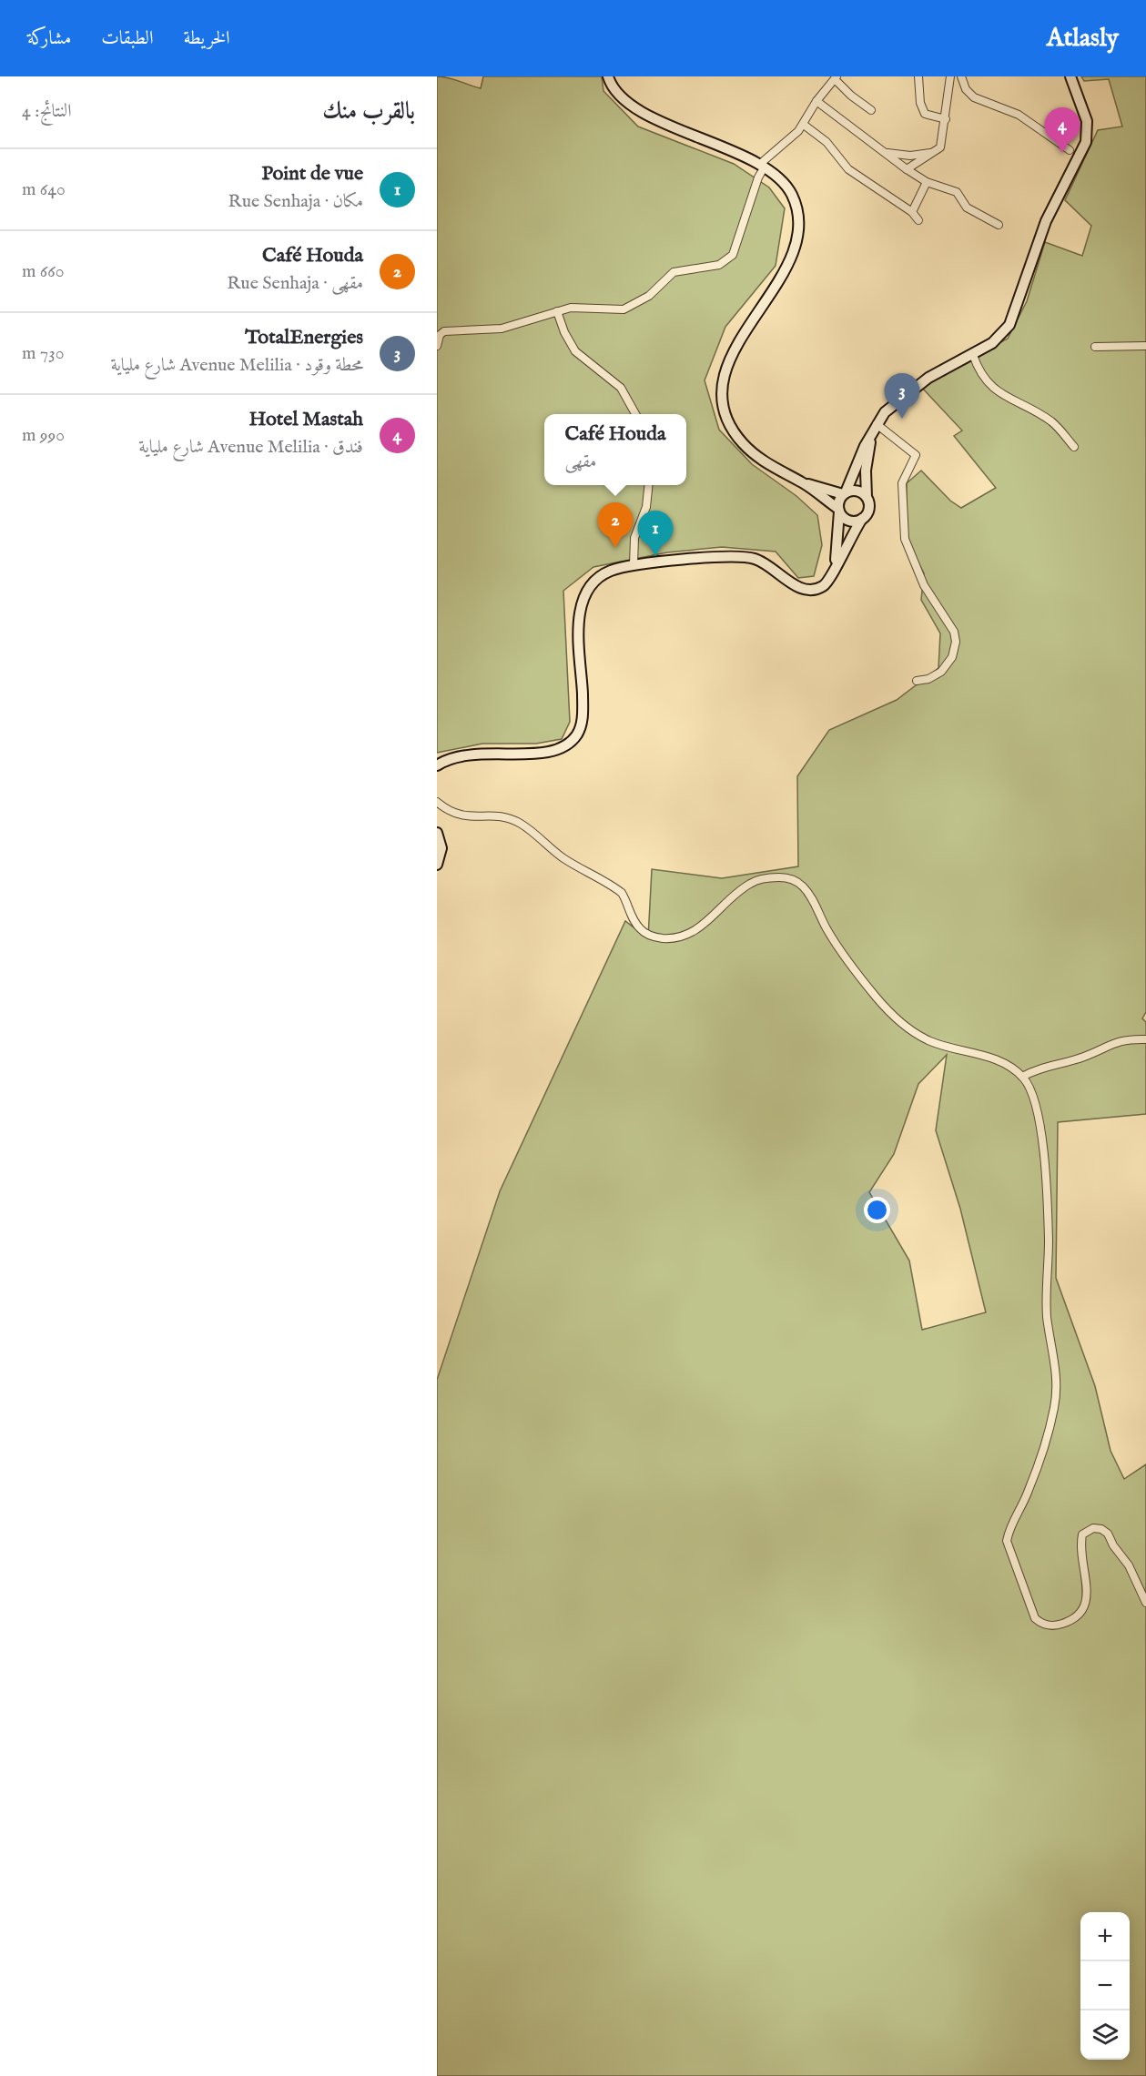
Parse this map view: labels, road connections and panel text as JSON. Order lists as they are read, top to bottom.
{
  "page": {
    "header": "Atlasly",
    "nav": ["الخريطة", "الطبقات", "مشاركة"],
    "heading": ["بالقرب منك", "النتائج: 4"],
    "pins": [
      "4",
      "3",
      "2",
      "1"
    ],
    "list": [
      {
        "mark": "1",
        "name": "Point de vue",
        "note": "مكان · Rue Senhaja",
        "value": "640 m"
      },
      {
        "mark": "2",
        "name": "Café Houda",
        "note": "مقهى · Rue Senhaja",
        "value": "660 m"
      },
      {
        "mark": "3",
        "name": "TotalEnergies",
        "note": "محطة وقود · Avenue Melilia شارع ملياية",
        "value": "730 m"
      },
      {
        "mark": "4",
        "name": "Hotel Mastah",
        "note": "فندق · Avenue Melilia شارع ملياية",
        "value": "990 m"
      }
    ],
    "popup": ["Café Houda", "مقهى"],
    "map_buttons": ["+", "−"]
  }
}
